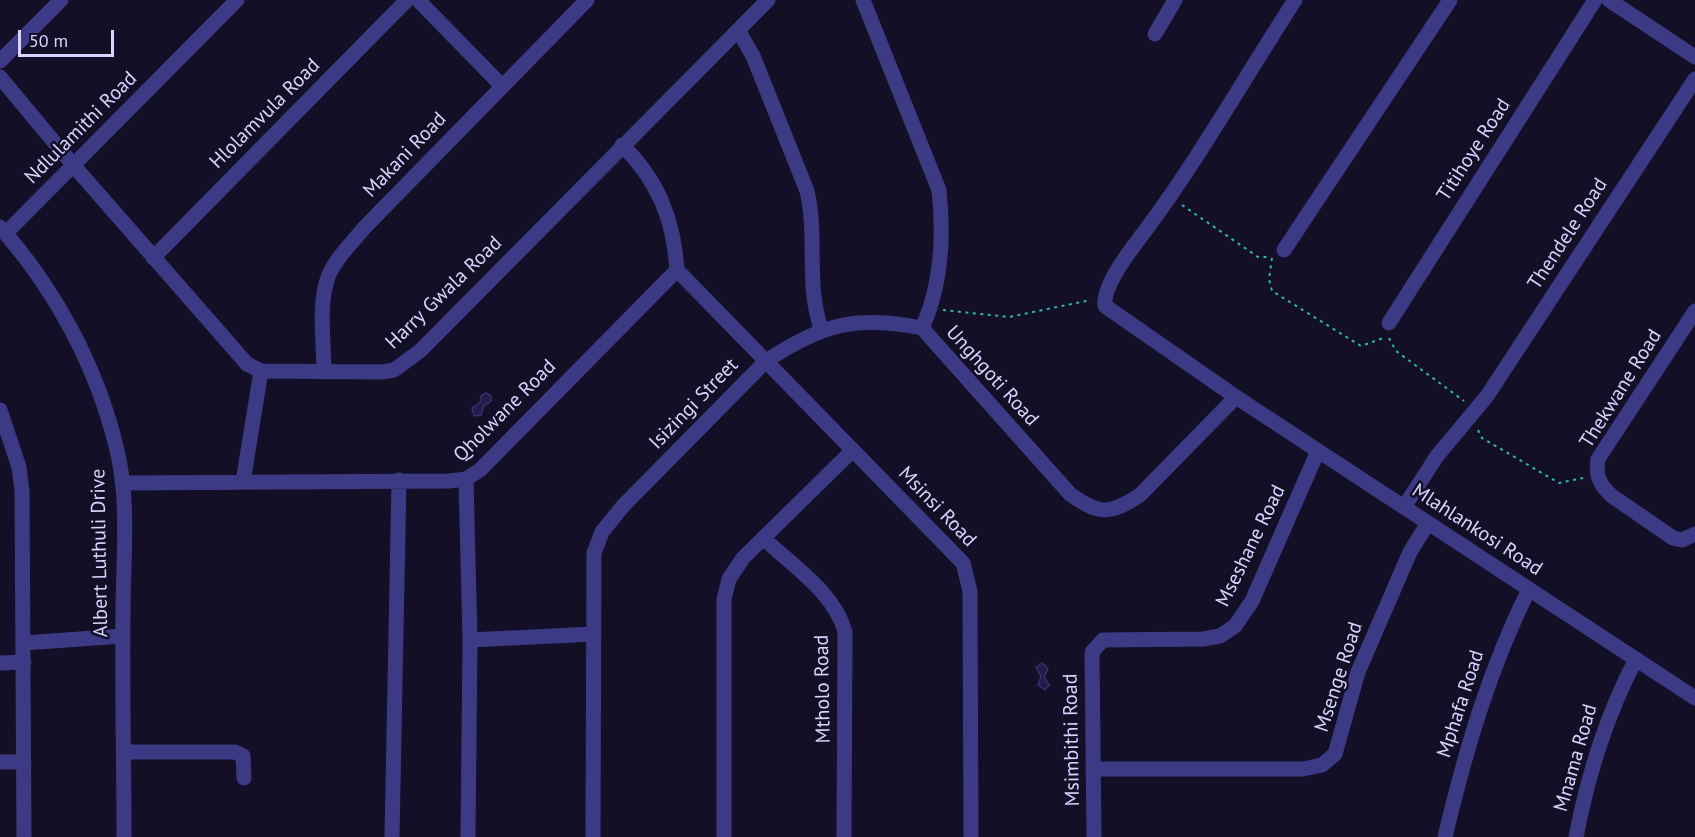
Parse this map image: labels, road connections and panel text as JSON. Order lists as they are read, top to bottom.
{
  "streets": {
    "street": [
      "Hlolamvula Road",
      "Ndlulamithi Road",
      "Titihoye Road",
      "Makani Road",
      "Thendele Road",
      "Harry Gwala Road",
      "Unghgoti Road",
      "Thekwane Road",
      "Isizingi Street",
      "Qholwane Road",
      "Msinsi Road",
      "Mlahlankosi Road",
      "Mseshane Road",
      "Albert Luthuli Drive",
      "Msenge Road",
      "Mtholo Road",
      "Mphafa Road",
      "Msimbithi Road",
      "Mnama Road"
    ]
  },
  "crossings": [
    ["Ndlulamithi Road", "Albert Luthuli Drive"],
    ["Makani Road", "Harry Gwala Road"],
    ["Thendele Road", "Mlahlankosi Road"],
    ["Unghgoti Road", "Isizingi Street"],
    ["Unghgoti Road", "Mlahlankosi Road"],
    ["Isizingi Street", "Msinsi Road"],
    ["Qholwane Road", "Msinsi Road"],
    ["Mlahlankosi Road", "Mseshane Road"],
    ["Mlahlankosi Road", "Msenge Road"],
    ["Mlahlankosi Road", "Mphafa Road"],
    ["Mlahlankosi Road", "Mnama Road"],
    ["Mseshane Road", "Msimbithi Road"],
    ["Msenge Road", "Msimbithi Road"]
  ],
  "scale_bar": "50 m"
}
